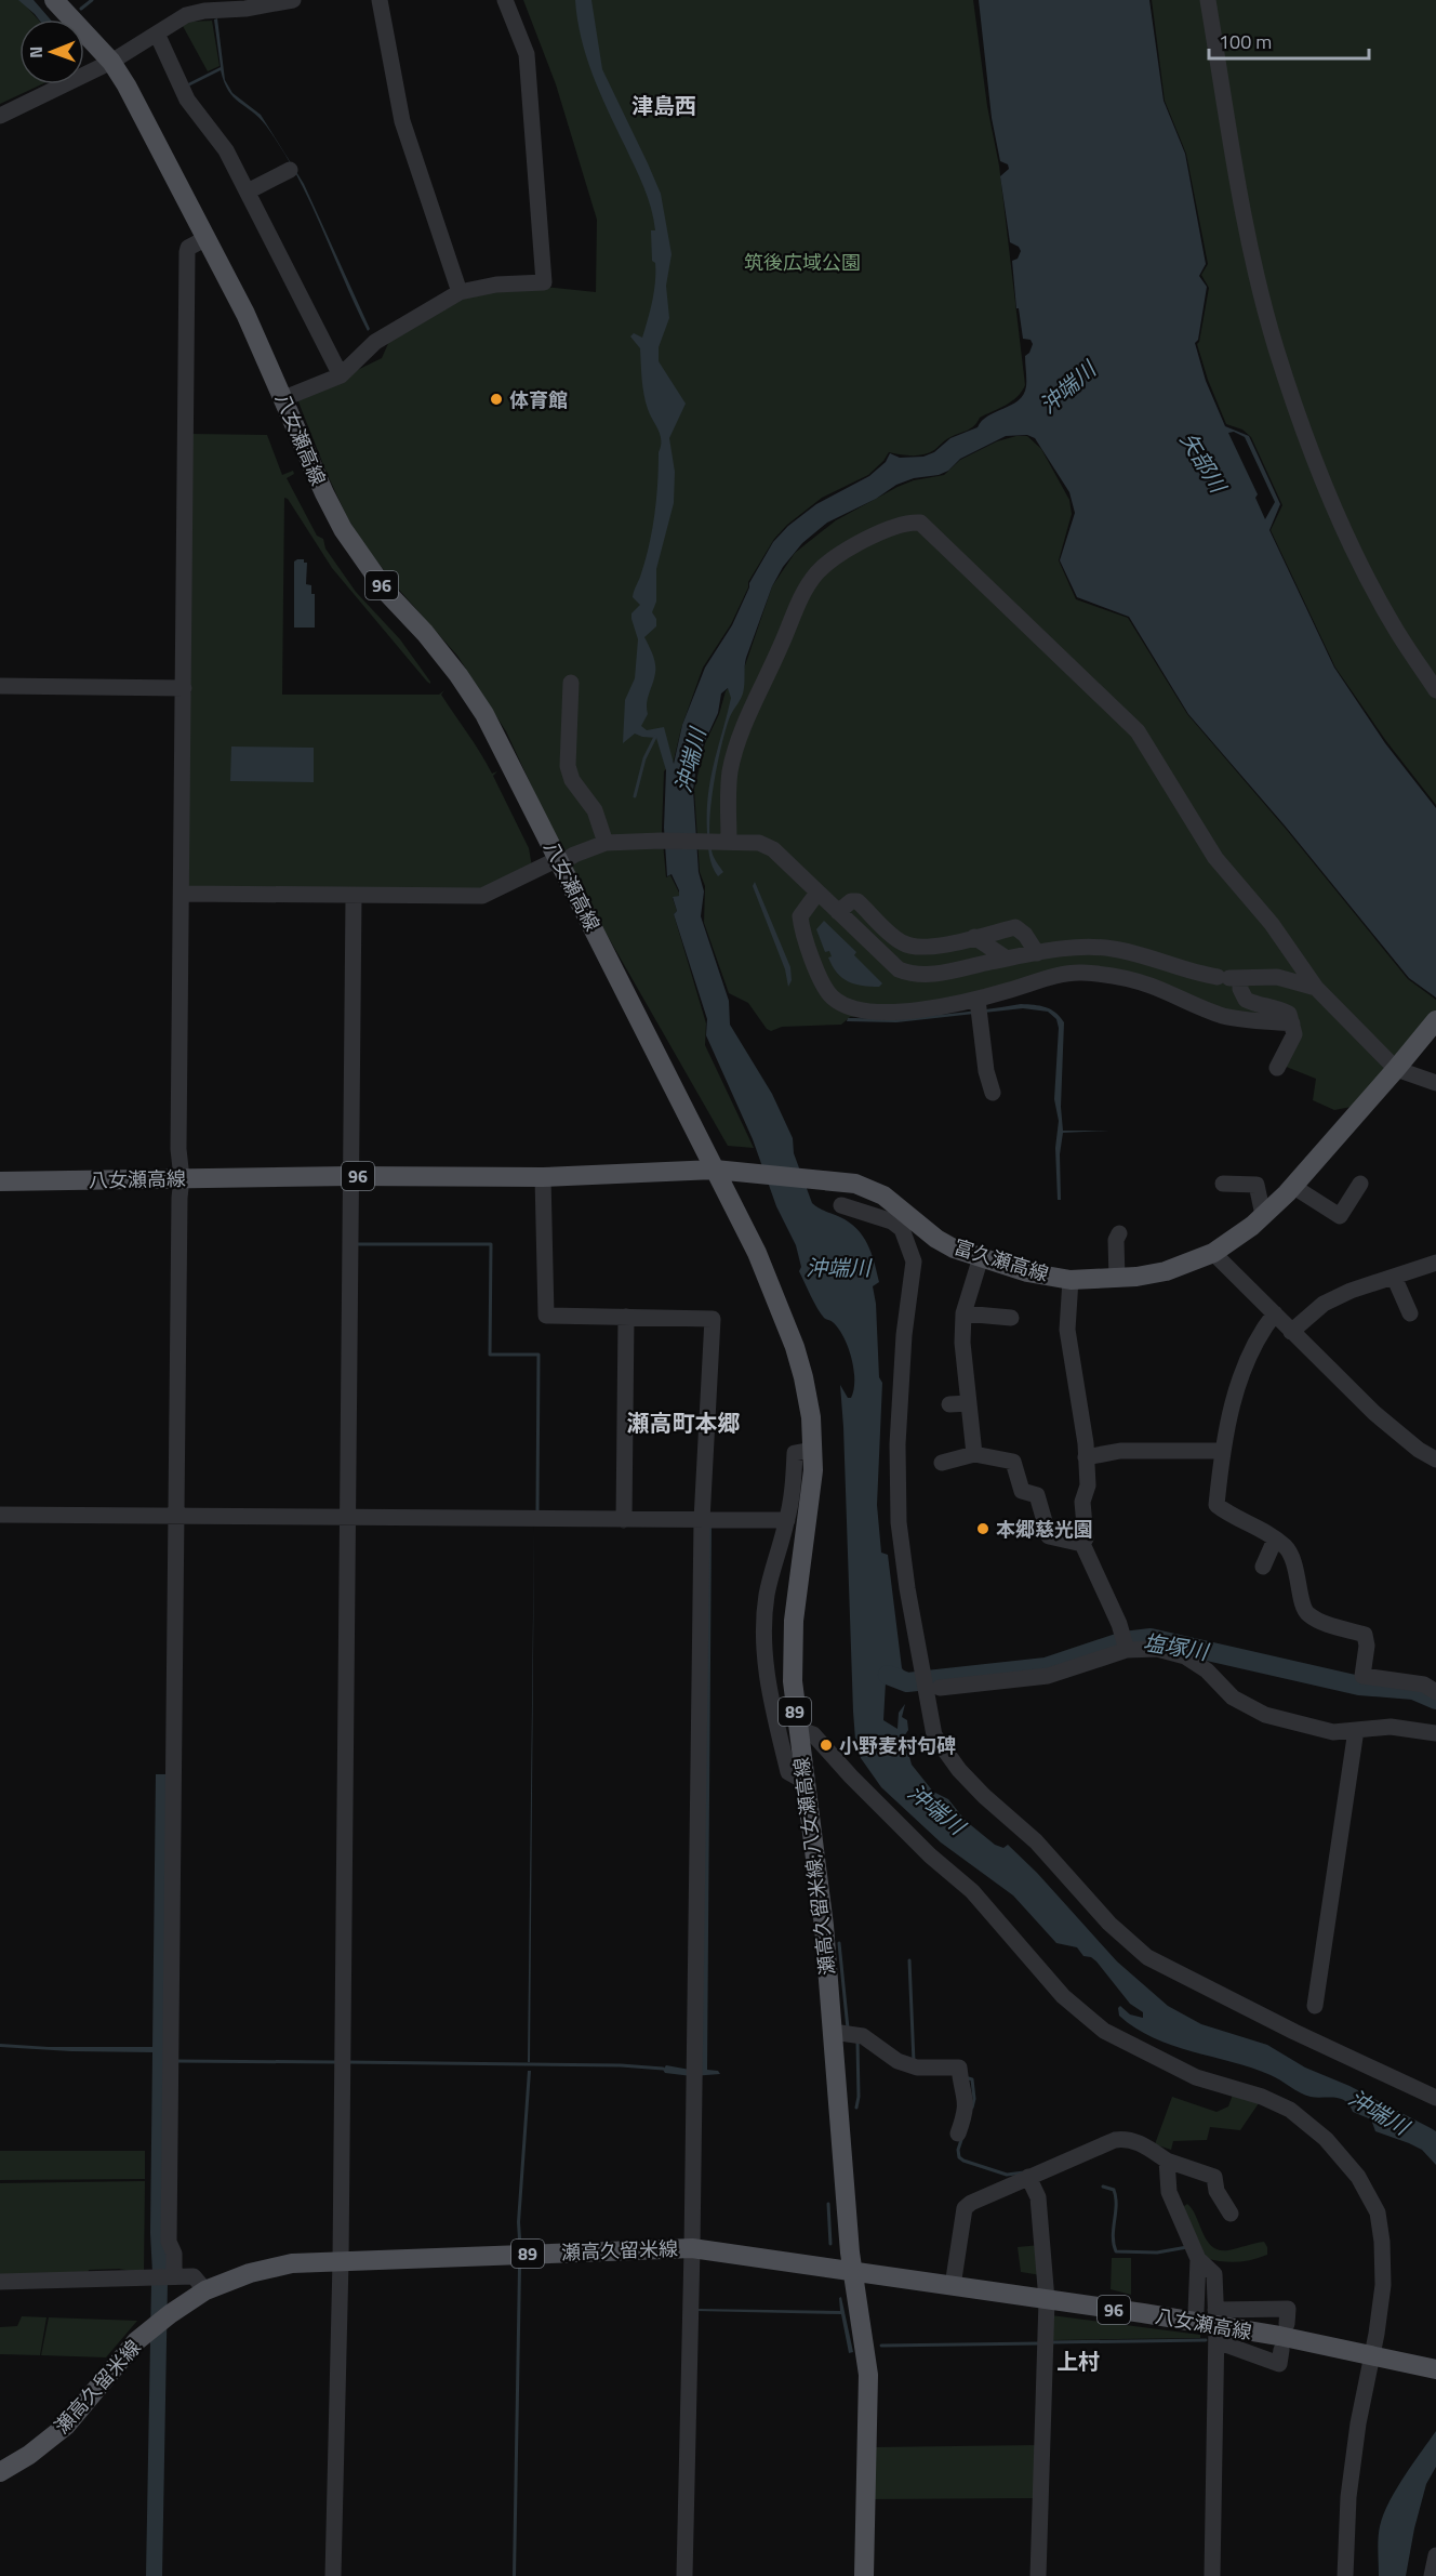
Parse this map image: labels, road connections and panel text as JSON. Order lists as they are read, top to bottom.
{
  "streets": {
    "main road": [
      "八女瀬高線",
      "96",
      "富久瀬高線",
      "89",
      "瀬高久留米線;八女瀬高線",
      "瀬高久留米線"
    ]
  },
  "crossings": [
    ["八女瀬高線", "富久瀬高線"],
    ["八女瀬高線", "89"],
    ["八女瀬高線", "瀬高久留米線;八女瀬高線"],
    ["八女瀬高線", "瀬高久留米線"],
    ["富久瀬高線", "瀬高久留米線;八女瀬高線"],
    ["89", "瀬高久留米線;八女瀬高線"],
    ["89", "瀬高久留米線"],
    ["瀬高久留米線;八女瀬高線", "瀬高久留米線"]
  ],
  "districts": ["津島西", "瀬高町本郷", "上村"],
  "water": ["沖端川", "矢部川", "塩塚川"],
  "parks": ["筑後広域公園"],
  "places": ["体育館", "本郷慈光園", "小野麦村句碑"],
  "scale_bar": "100 m",
  "north": "left"
}
